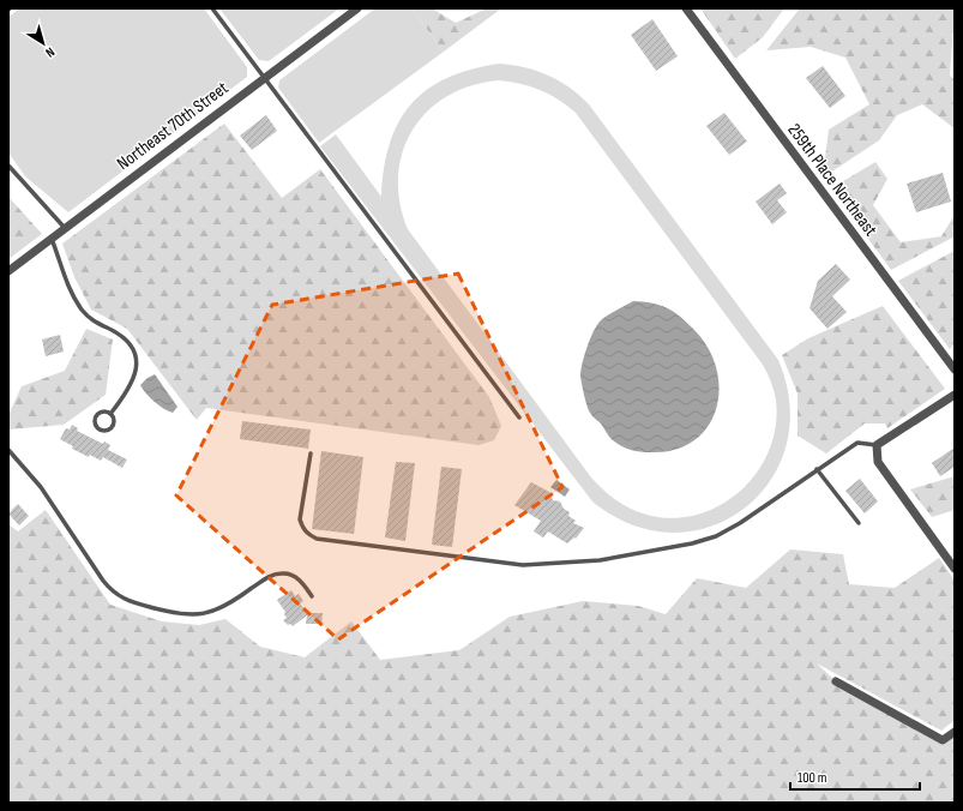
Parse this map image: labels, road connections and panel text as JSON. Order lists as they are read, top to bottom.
{
  "streets": {
    "street": ["Northeast 70th Street", "259th Place Northeast"]
  },
  "scale_bar": "100 m",
  "north": "bottom right"
}
